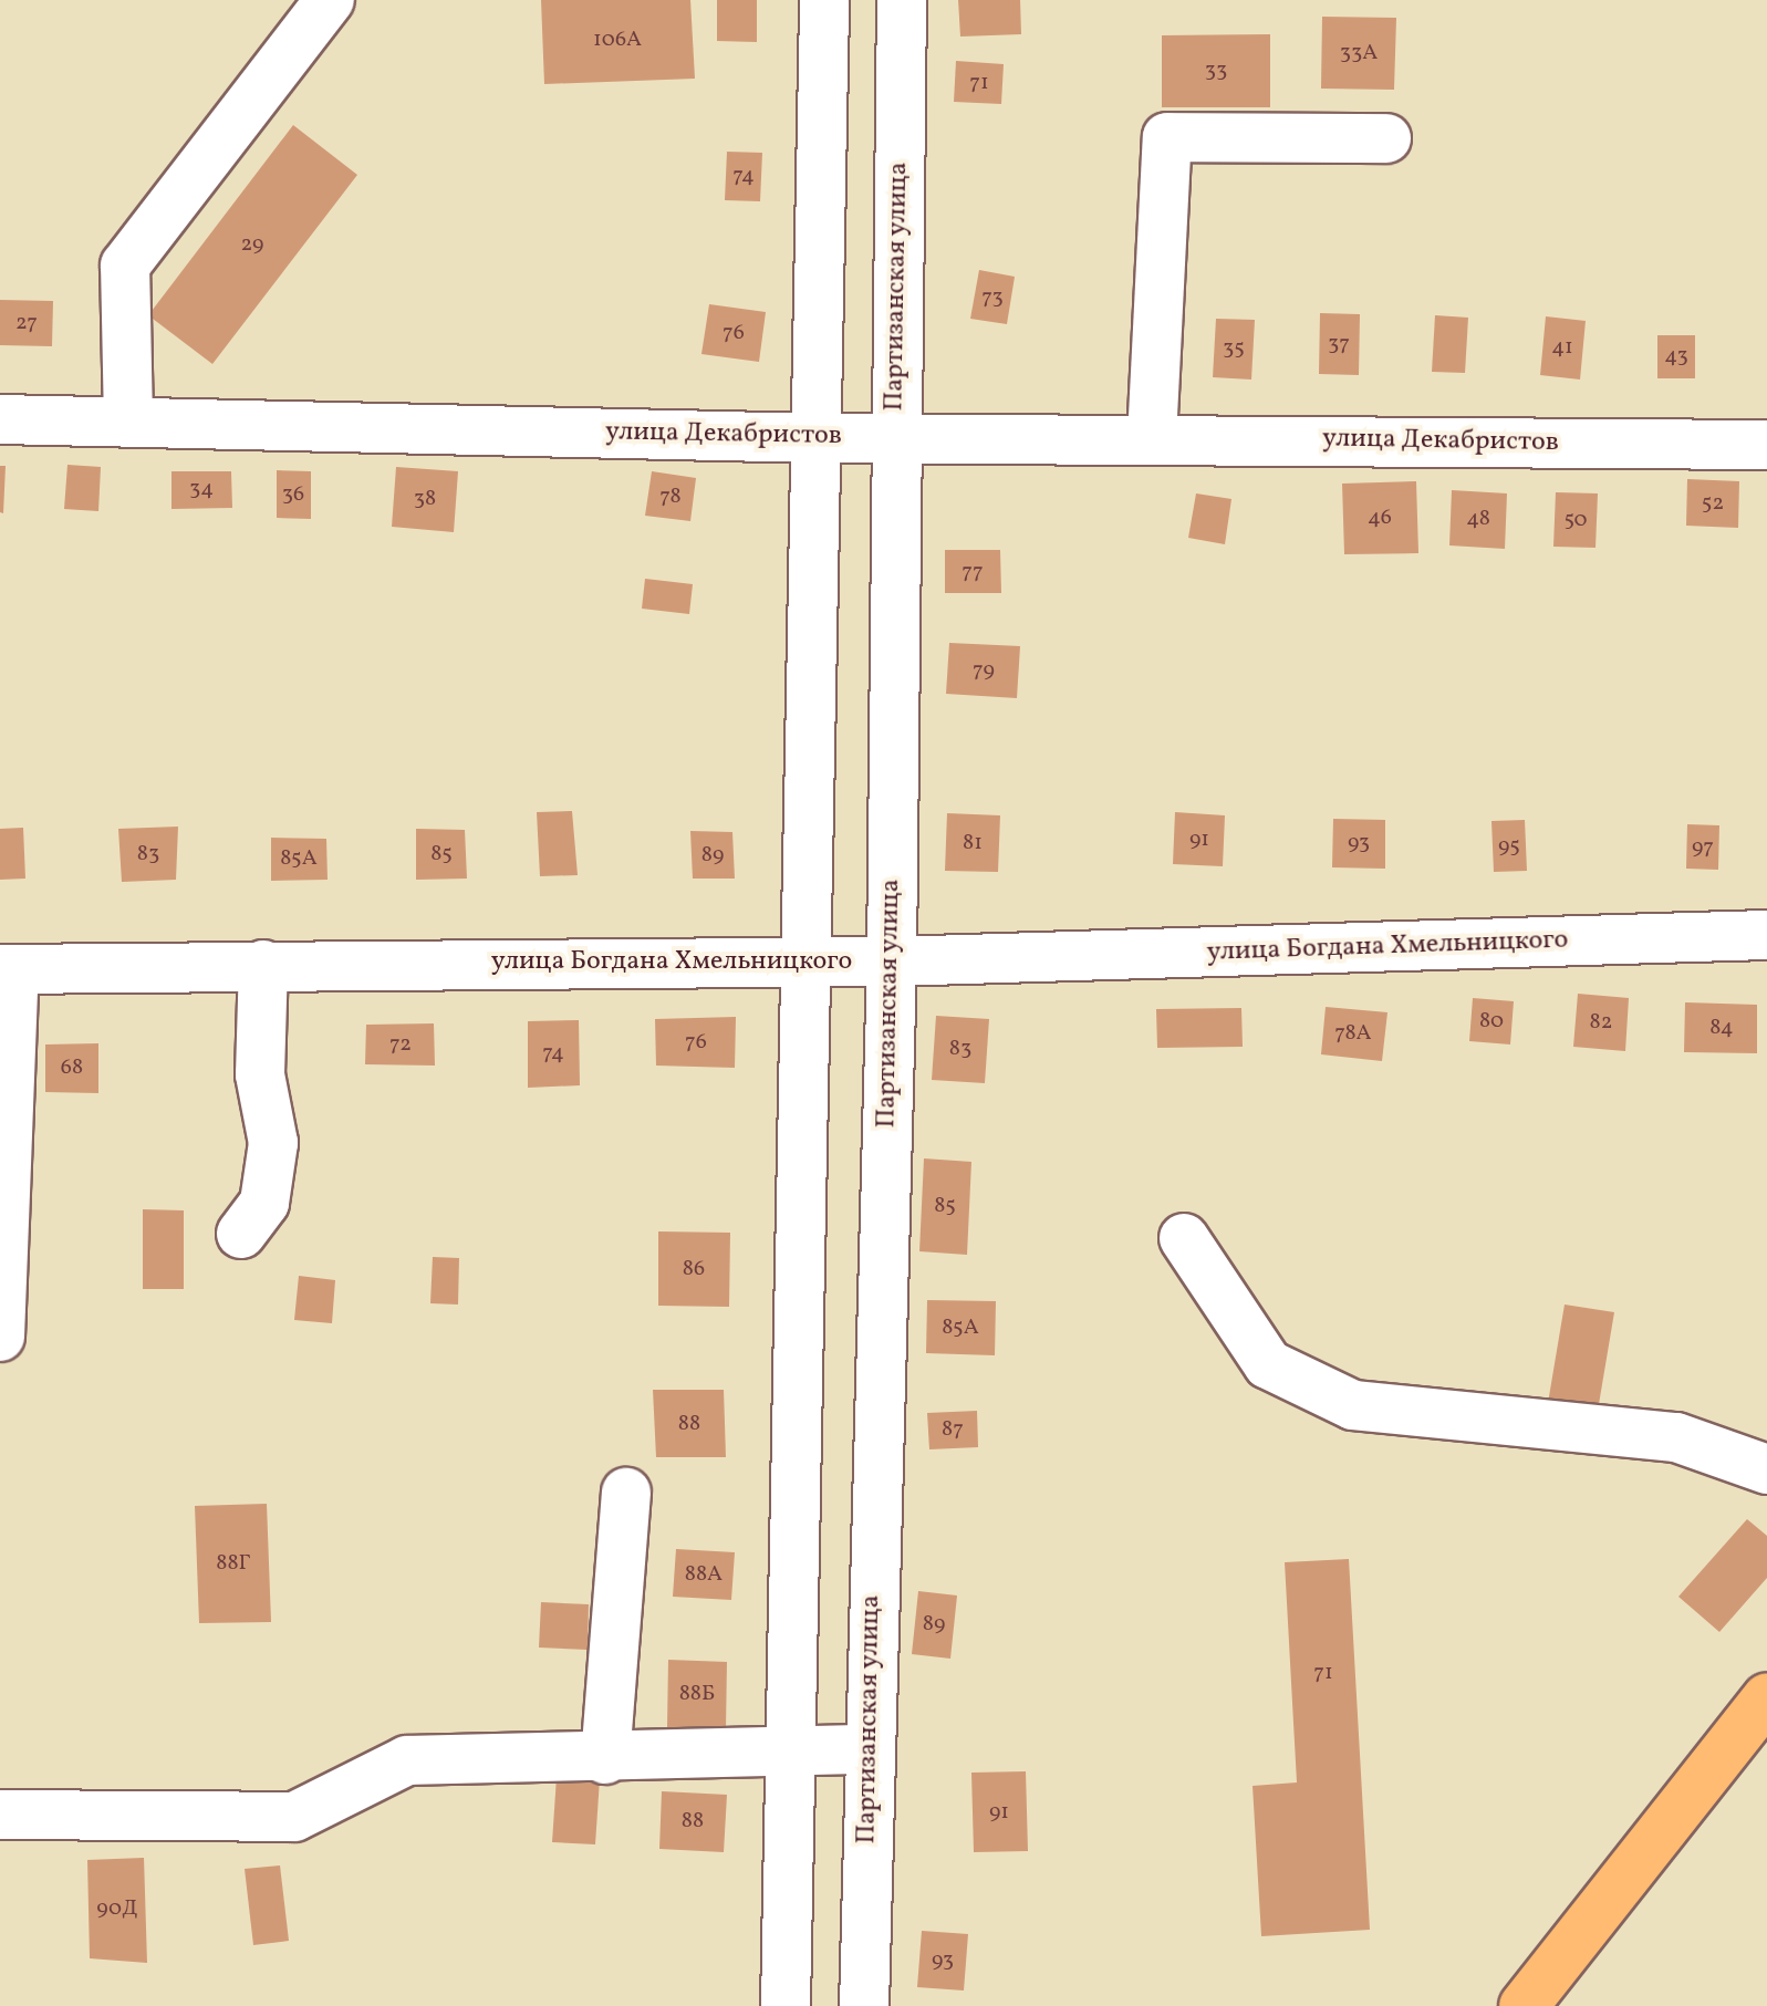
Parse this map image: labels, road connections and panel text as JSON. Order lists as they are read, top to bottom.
{
  "streets": {
    "street": ["Партизанская улица", "улица Декабристов", "улица Богдана Хмельницкого"]
  },
  "crossings": [
    ["Партизанская улица", "улица Декабристов"],
    ["Партизанская улица", "улица Богдана Хмельницкого"]
  ],
  "house_numbers": [
    "106А",
    "33А",
    "33",
    "71",
    "74",
    "29",
    "73",
    "27",
    "76",
    "37",
    "41",
    "35",
    "43",
    "34",
    "36",
    "78",
    "38",
    "52",
    "46",
    "48",
    "50",
    "77",
    "79",
    "91",
    "81",
    "93",
    "95",
    "97",
    "83",
    "85",
    "89",
    "85А",
    "80",
    "82",
    "84",
    "78А",
    "76",
    "72",
    "83",
    "74",
    "68",
    "85",
    "86",
    "85А",
    "88",
    "87",
    "88Г",
    "88А",
    "89",
    "71",
    "88Б",
    "91",
    "88",
    "90Д",
    "93"
  ]
}
